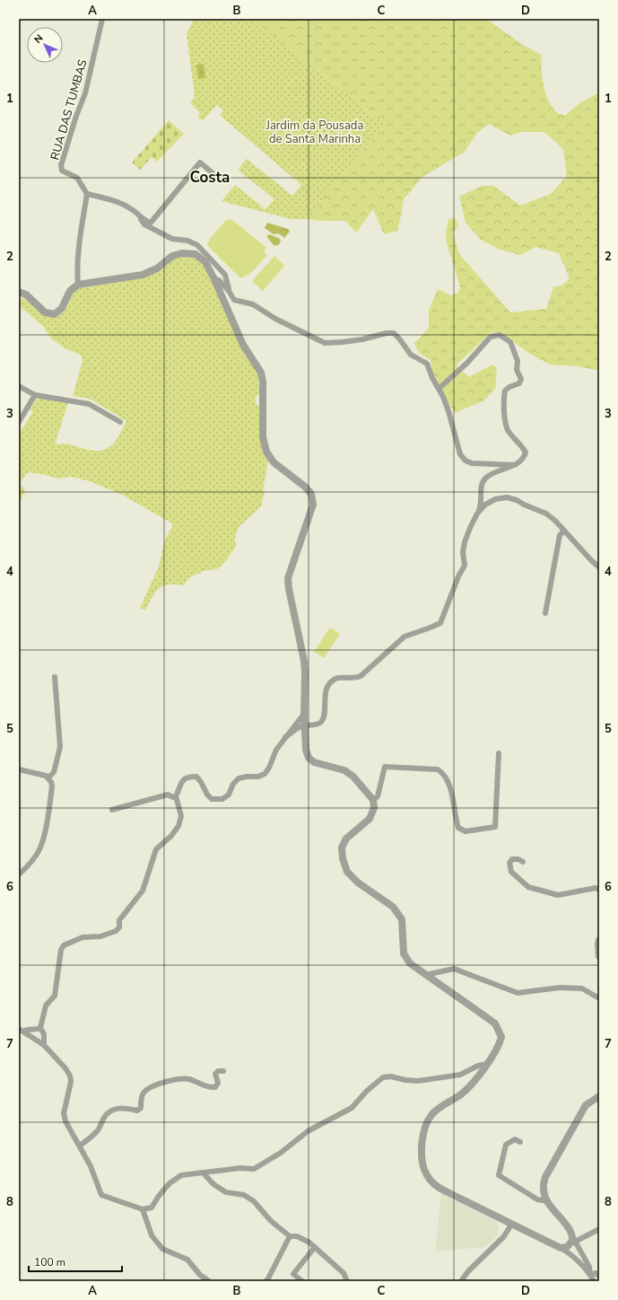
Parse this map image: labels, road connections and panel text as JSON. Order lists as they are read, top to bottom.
{
  "streets": {
    "street": ["RUA DAS TUMBAS"]
  },
  "districts": ["Costa"],
  "parks": ["Jardim da Pousada de Santa Marinha"],
  "scale_bar": "100 m",
  "north": "top left",
  "grid": {
    "columns": [
      "A",
      "B",
      "C",
      "D"
    ],
    "rows": [
      "1",
      "2",
      "3",
      "4",
      "5",
      "6",
      "7",
      "8"
    ]
  }
}
